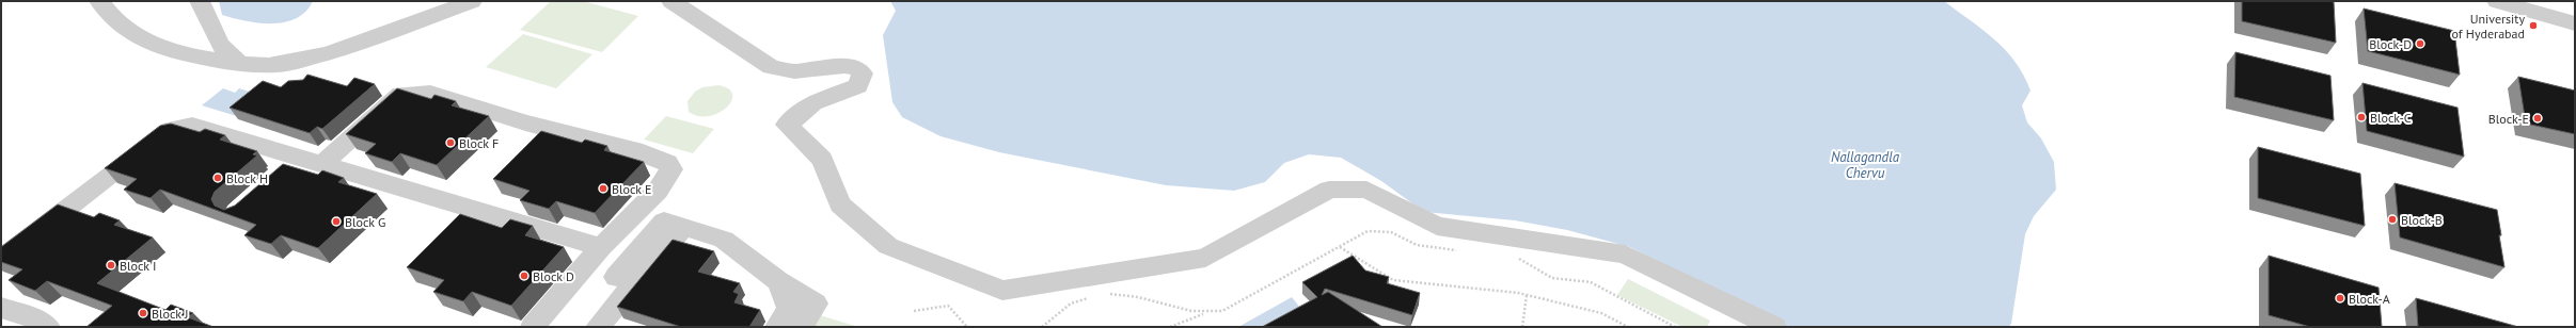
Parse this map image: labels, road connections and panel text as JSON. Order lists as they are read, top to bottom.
{
  "water": ["Nallagandla Chervu"],
  "places": [
    "University of Hyderabad",
    "Block-D",
    "Block-C",
    "Block-E",
    "Block F",
    "Block H",
    "Block E",
    "Block-B",
    "Block G",
    "Block I",
    "Block D",
    "Block-A",
    "Block J"
  ]
}
